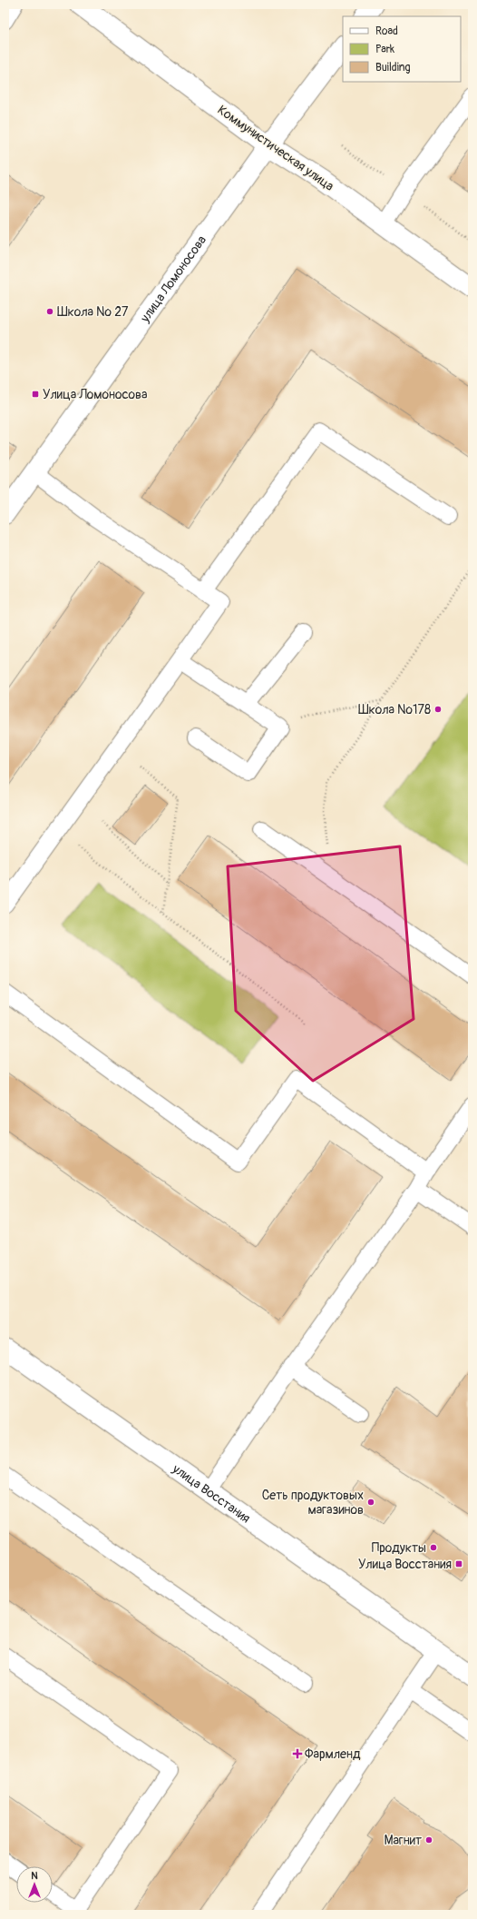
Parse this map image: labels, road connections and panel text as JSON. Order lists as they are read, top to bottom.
{
  "streets": {
    "street": ["Коммунистическая улица", "улица Ломоносова", "улица Восстания"]
  },
  "crossings": [
    ["Коммунистическая улица", "улица Ломоносова"]
  ],
  "places": {
    "other": [
      "Школа № 27",
      "Школа №178",
      "Сеть продуктовых магазинов",
      "Продукты",
      "Магнит"
    ],
    "transit": ["Улица Ломоносова", "Улица Восстания"],
    "health": ["Фармленд"]
  },
  "legend": ["Road", "Park", "Building"],
  "north": "top"
}
